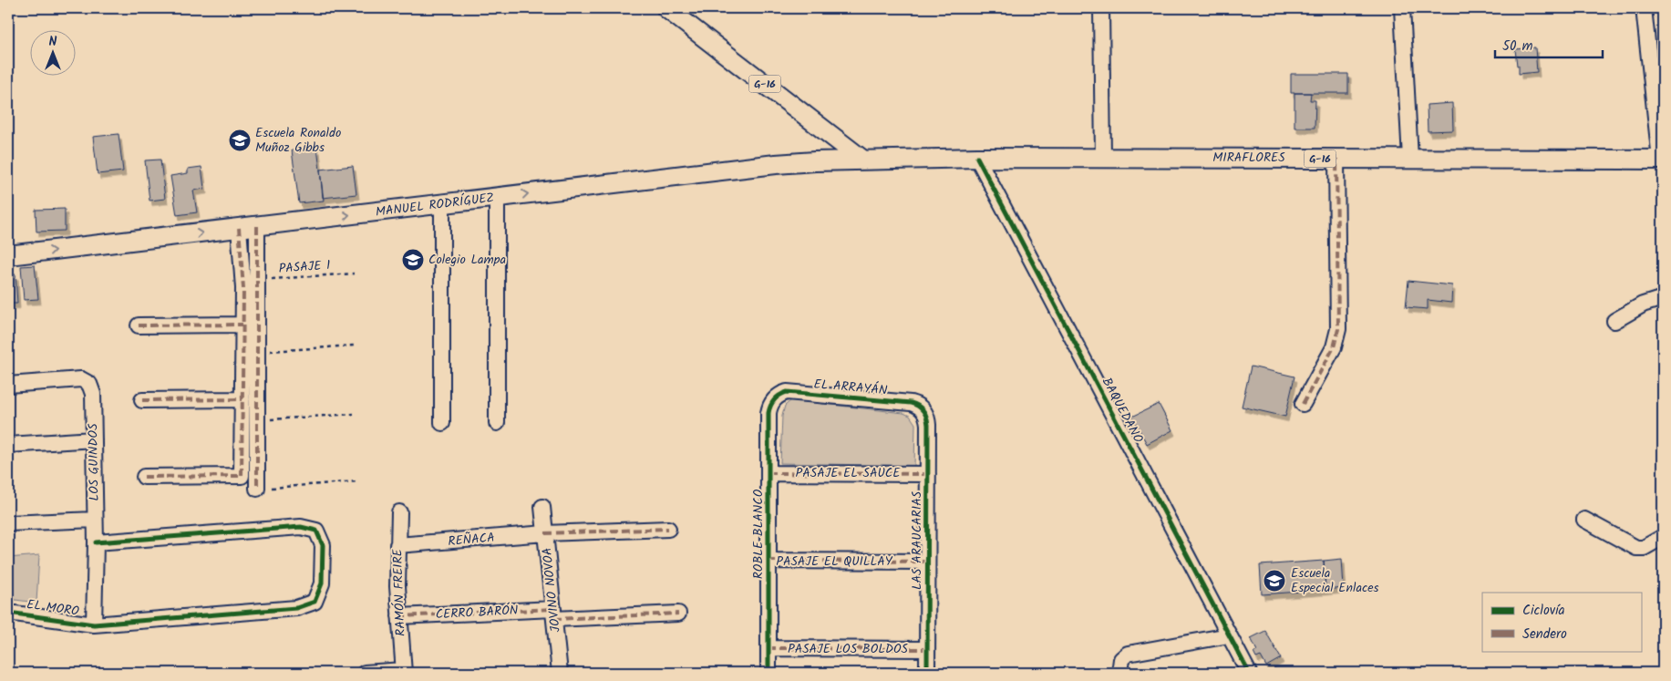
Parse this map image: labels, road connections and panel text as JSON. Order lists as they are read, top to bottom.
{
  "streets": {
    "main road": ["G-16", "MIRAFLORES", "MANUEL RODRÍGUEZ"],
    "street": [
      "EL ARRAYÁN",
      "BAQUEDANO",
      "LOS GUINDOS",
      "PASAJE EL SAUCE",
      "ROBLE BLANCO",
      "REÑACA",
      "LAS ARAUCARIAS",
      "PASAJE EL QUILLAY",
      "JOVINO NOVOA",
      "RAMÓN FREIRE",
      "EL MORO",
      "CERRO BARÓN",
      "PASAJE LOS BOLDOS"
    ],
    "path": ["PASAJE 1"]
  },
  "crossings": [
    ["G-16", "MIRAFLORES"],
    ["G-16", "MANUEL RODRÍGUEZ"],
    ["MIRAFLORES", "MANUEL RODRÍGUEZ"],
    ["MIRAFLORES", "BAQUEDANO"],
    ["EL ARRAYÁN", "ROBLE BLANCO"],
    ["EL ARRAYÁN", "LAS ARAUCARIAS"],
    ["LOS GUINDOS", "EL MORO"],
    ["PASAJE EL SAUCE", "ROBLE BLANCO"],
    ["PASAJE EL SAUCE", "LAS ARAUCARIAS"],
    ["ROBLE BLANCO", "PASAJE EL QUILLAY"],
    ["ROBLE BLANCO", "PASAJE LOS BOLDOS"],
    ["REÑACA", "JOVINO NOVOA"],
    ["REÑACA", "RAMÓN FREIRE"],
    ["LAS ARAUCARIAS", "PASAJE EL QUILLAY"],
    ["LAS ARAUCARIAS", "PASAJE LOS BOLDOS"],
    ["JOVINO NOVOA", "CERRO BARÓN"],
    ["RAMÓN FREIRE", "CERRO BARÓN"]
  ],
  "one_way": ["MANUEL RODRÍGUEZ"],
  "places": {
    "school or university": ["Escuela Ronaldo Muñoz Gibbs", "Colegio Lampa", "Escuela Especial Enlaces"]
  },
  "legend": ["Ciclovía", "Sendero"],
  "scale_bar": "50 m",
  "north": "top"
}
